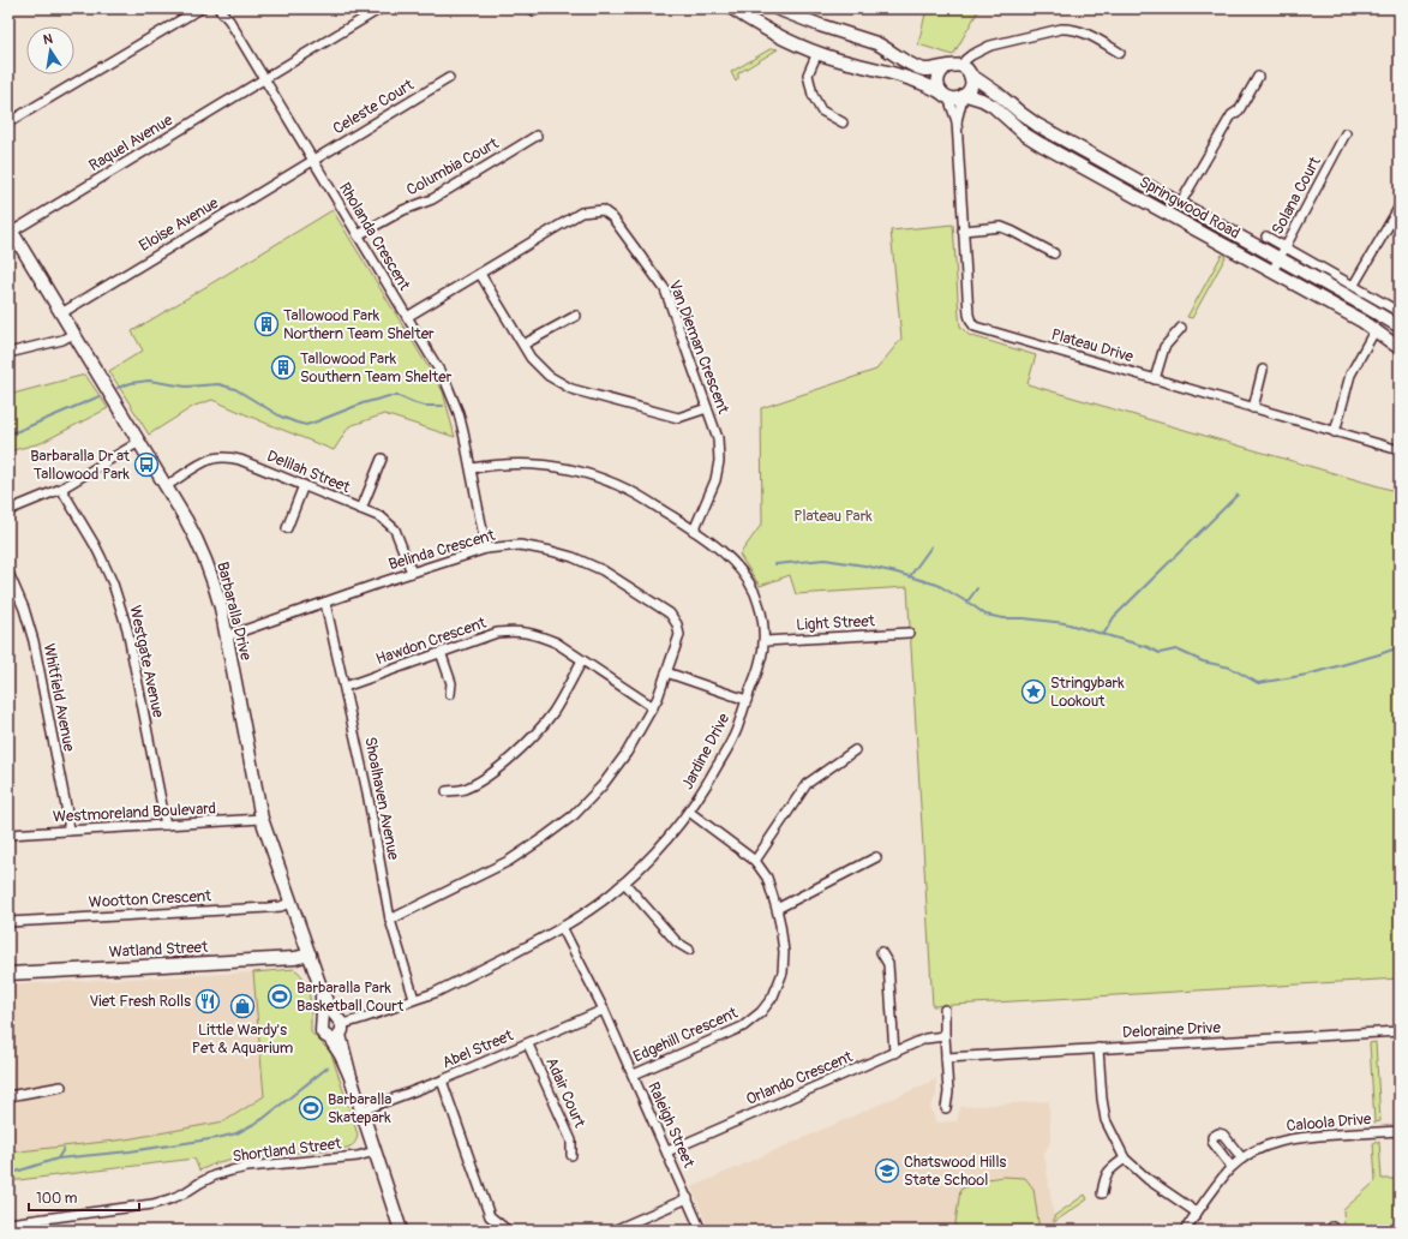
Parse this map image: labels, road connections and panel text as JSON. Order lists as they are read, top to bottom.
{
  "streets": {
    "main road": ["Springwood Road", "Barbaralla Drive", "Watland Street"],
    "street": [
      "Celeste Court",
      "Raquel Avenue",
      "Columbia Court",
      "Solana Court",
      "Eloise Avenue",
      "Rholanda Crescent",
      "Plateau Drive",
      "Van Dieman Crescent",
      "Delilah Street",
      "Belinda Crescent",
      "Light Street",
      "Hawdon Crescent",
      "Westgate Avenue",
      "Whitfield Avenue",
      "Jardine Drive",
      "Shoalhaven Avenue",
      "Westmoreland Boulevard",
      "Wootton Crescent",
      "Deloraine Drive",
      "Edgehill Crescent",
      "Abel Street",
      "Orlando Crescent",
      "Adair Court",
      "Caloola Drive",
      "Raleigh Street",
      "Shortland Street"
    ]
  },
  "crossings": [
    ["Celeste Court", "Eloise Avenue"],
    ["Celeste Court", "Rholanda Crescent"],
    ["Raquel Avenue", "Rholanda Crescent"],
    ["Raquel Avenue", "Barbaralla Drive"],
    ["Columbia Court", "Rholanda Crescent"],
    ["Solana Court", "Springwood Road"],
    ["Springwood Road", "Plateau Drive"],
    ["Eloise Avenue", "Rholanda Crescent"],
    ["Eloise Avenue", "Barbaralla Drive"],
    ["Rholanda Crescent", "Van Dieman Crescent"],
    ["Rholanda Crescent", "Belinda Crescent"],
    ["Rholanda Crescent", "Jardine Drive"],
    ["Van Dieman Crescent", "Jardine Drive"],
    ["Delilah Street", "Belinda Crescent"],
    ["Delilah Street", "Barbaralla Drive"],
    ["Belinda Crescent", "Barbaralla Drive"],
    ["Belinda Crescent", "Hawdon Crescent"],
    ["Belinda Crescent", "Shoalhaven Avenue"],
    ["Barbaralla Drive", "Jardine Drive"],
    ["Barbaralla Drive", "Westmoreland Boulevard"],
    ["Barbaralla Drive", "Wootton Crescent"],
    ["Barbaralla Drive", "Watland Street"],
    ["Barbaralla Drive", "Abel Street"],
    ["Barbaralla Drive", "Shortland Street"],
    ["Light Street", "Jardine Drive"],
    ["Hawdon Crescent", "Shoalhaven Avenue"],
    ["Westgate Avenue", "Westmoreland Boulevard"],
    ["Whitfield Avenue", "Westmoreland Boulevard"],
    ["Jardine Drive", "Shoalhaven Avenue"],
    ["Jardine Drive", "Edgehill Crescent"],
    ["Jardine Drive", "Raleigh Street"],
    ["Edgehill Crescent", "Raleigh Street"],
    ["Abel Street", "Adair Court"],
    ["Abel Street", "Raleigh Street"],
    ["Orlando Crescent", "Raleigh Street"]
  ],
  "parks": ["Plateau Park"],
  "places": {
    "building": ["Tallowood Park Northern Team Shelter", "Tallowood Park Southern Team Shelter"],
    "bus stop": ["Barbaralla Dr at Tallowood Park"],
    "place": ["Stringybark Lookout"],
    "sports": ["Barbaralla Park Basketball Court", "Barbaralla Skatepark"],
    "restaurant": ["Viet Fresh Rolls"],
    "shop": ["Little Wardy's Pet & Aquarium"],
    "school or university": ["Chatswood Hills State School"]
  },
  "scale_bar": "100 m",
  "north": "top"
}
